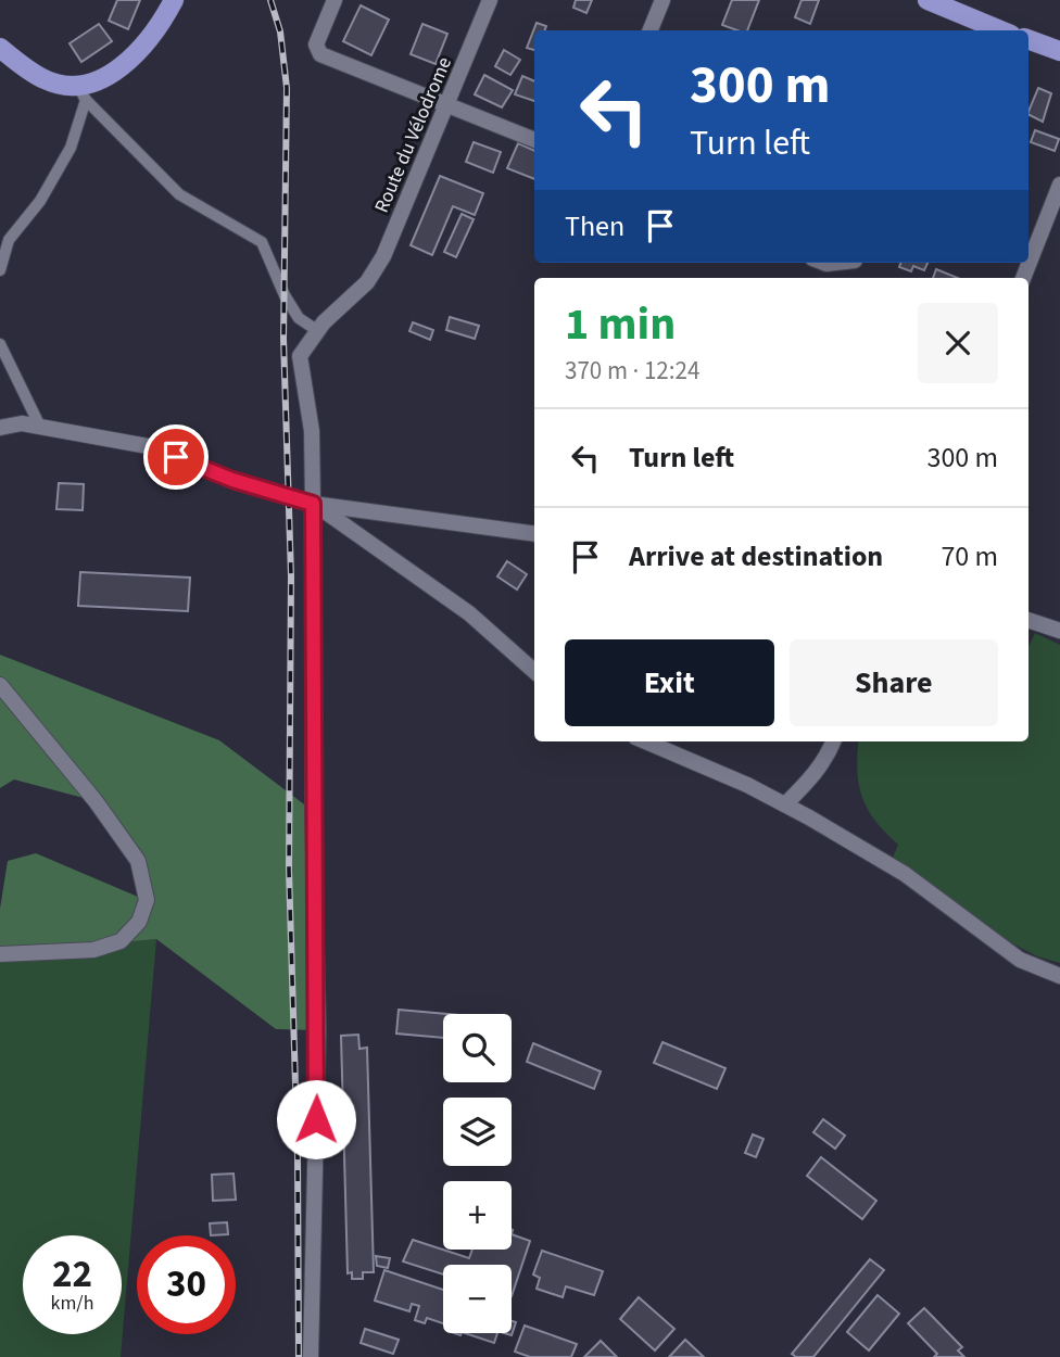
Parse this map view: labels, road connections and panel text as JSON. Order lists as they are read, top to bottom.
{
  "streets": {
    "street": ["Route du Vélodrome"]
  },
  "page": {
    "turn": ["300 m", "Turn left"],
    "then": "Then",
    "heading": ["1 min", "370 m · 12:24"],
    "list": [
      {
        "name": "Turn left",
        "value": "300 m"
      },
      {
        "name": "Arrive at destination",
        "value": "70 m"
      }
    ],
    "buttons": ["Exit", "Share"],
    "map_buttons": ["+", "−"],
    "speed": "22 km/h",
    "limit": "30"
  }
}
